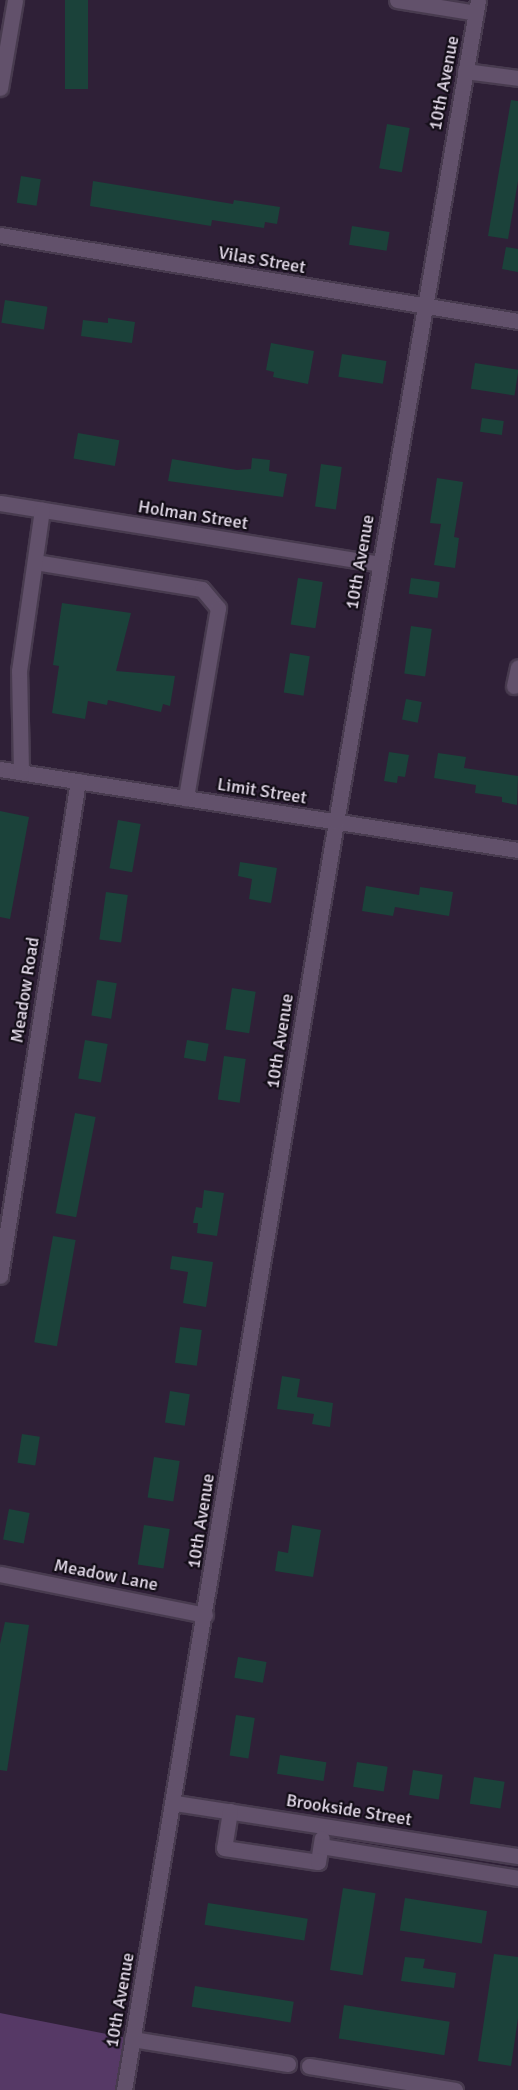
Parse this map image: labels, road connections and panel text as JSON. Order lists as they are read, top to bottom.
{
  "streets": {
    "street": [
      "10th Avenue",
      "Vilas Street",
      "Holman Street",
      "Limit Street",
      "Meadow Road",
      "Meadow Lane",
      "Brookside Street"
    ]
  },
  "crossings": [
    ["10th Avenue", "Vilas Street"],
    ["10th Avenue", "Holman Street"],
    ["10th Avenue", "Limit Street"],
    ["10th Avenue", "Meadow Lane"],
    ["10th Avenue", "Brookside Street"],
    ["Limit Street", "Meadow Road"]
  ]
}
